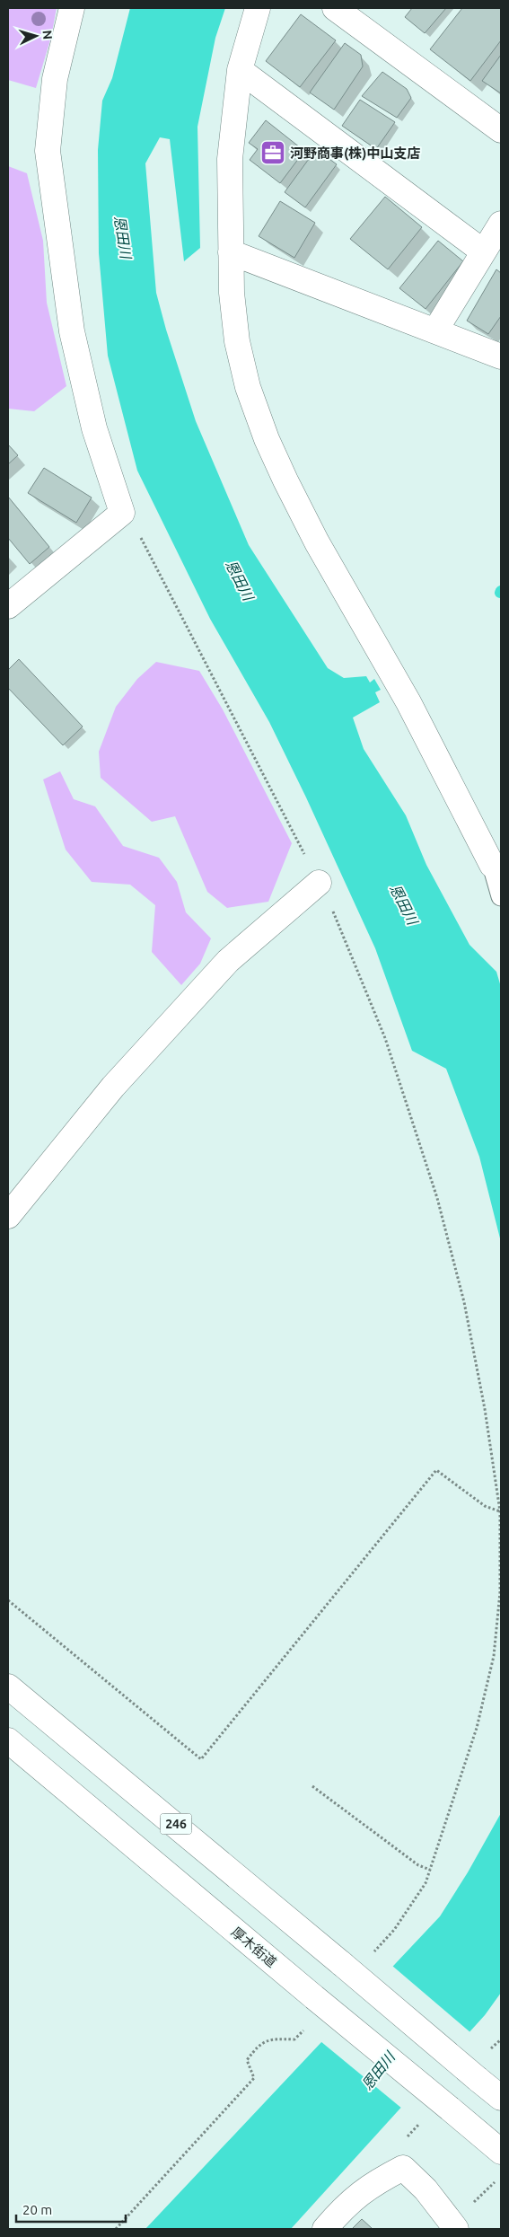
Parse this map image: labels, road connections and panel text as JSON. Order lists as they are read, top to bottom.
{
  "streets": {
    "main road": ["246", "厚木街道"]
  },
  "water": ["恩田川"],
  "places": {
    "office": ["河野商事(株)中山支店"]
  },
  "scale_bar": "20 m",
  "north": "right"
}
